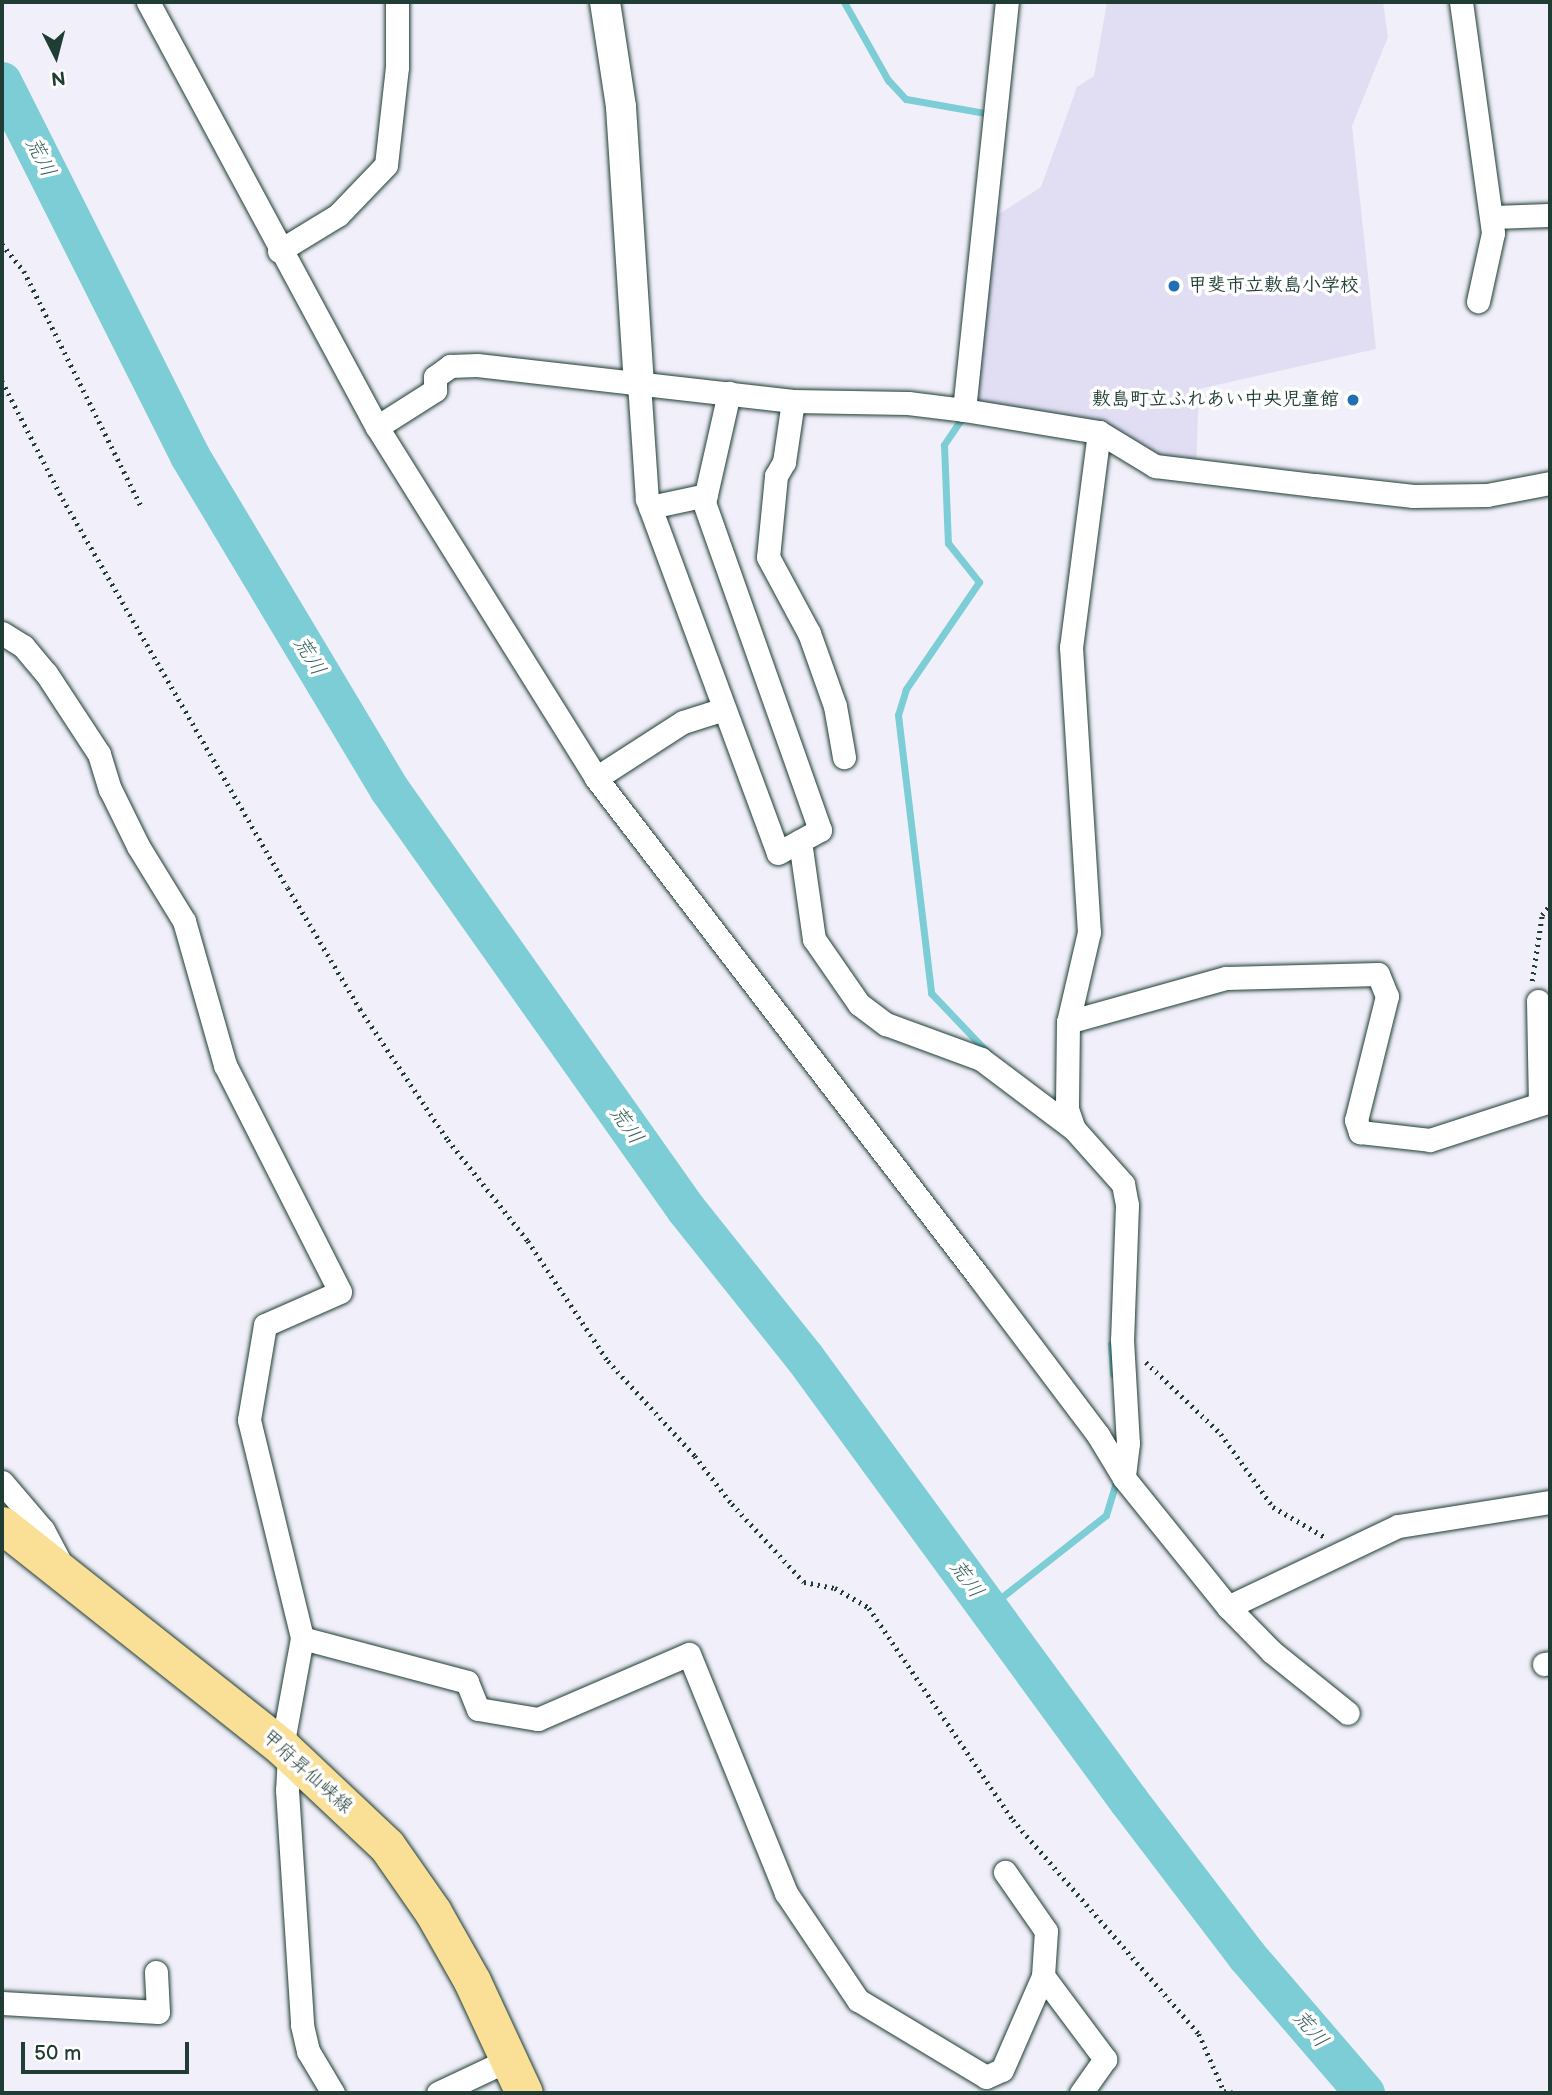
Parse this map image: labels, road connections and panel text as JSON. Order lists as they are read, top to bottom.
{
  "streets": {
    "main road": ["甲府昇仙峡線"]
  },
  "water": ["荒川"],
  "places": ["甲斐市立敷島小学校", "敷島町立ふれあい中央児童館"],
  "scale_bar": "50 m",
  "north": "bottom"
}
